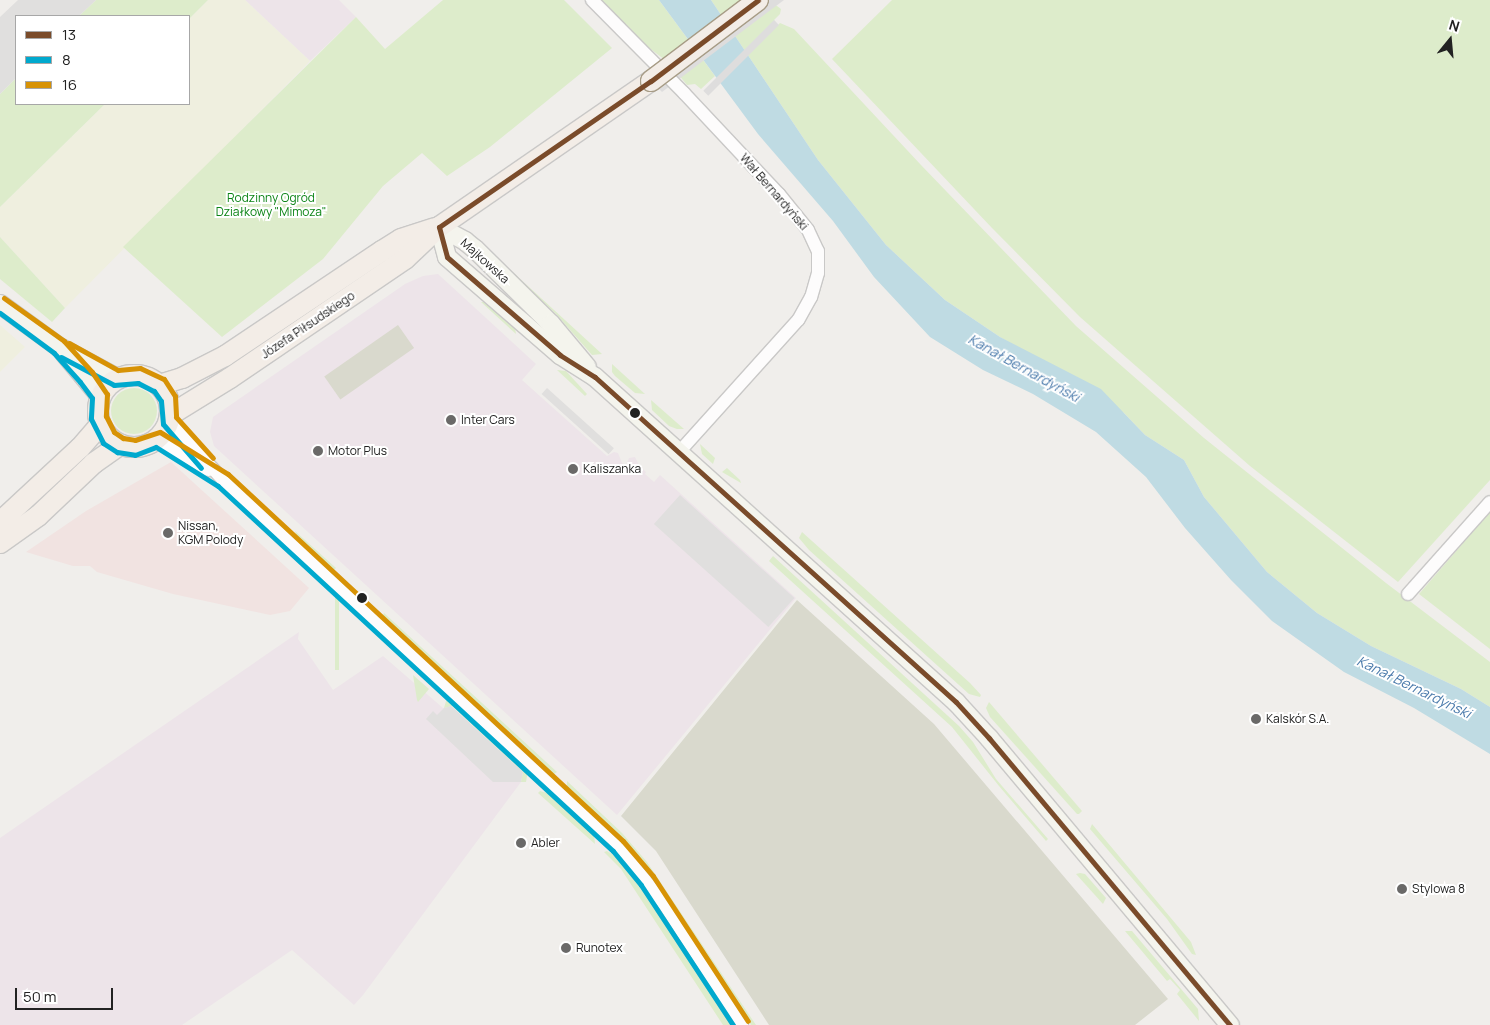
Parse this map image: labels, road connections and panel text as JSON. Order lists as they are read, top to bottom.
{
  "streets": {
    "main road": ["Majkowska", "Józefa Piłsudskiego"],
    "street": ["Wał Bernardyński"]
  },
  "crossings": [
    ["Wał Bernardyński", "Majkowska"],
    ["Majkowska", "Józefa Piłsudskiego"]
  ],
  "water": ["Kanał Bernardyński"],
  "parks": ["Rodzinny Ogród Działkowy \"Mimoza\""],
  "places": [
    "Inter Cars",
    "Motor Plus",
    "Kaliszanka",
    "Nissan, KGM Polody",
    "Kalskór S.A.",
    "Abler",
    "Stylowa 8",
    "Runotex"
  ],
  "lines": ["transit line 13", "transit line 16", "transit line 8"],
  "legend": ["13", "8", "16"],
  "scale_bar": "50 m",
  "north": "top"
}
